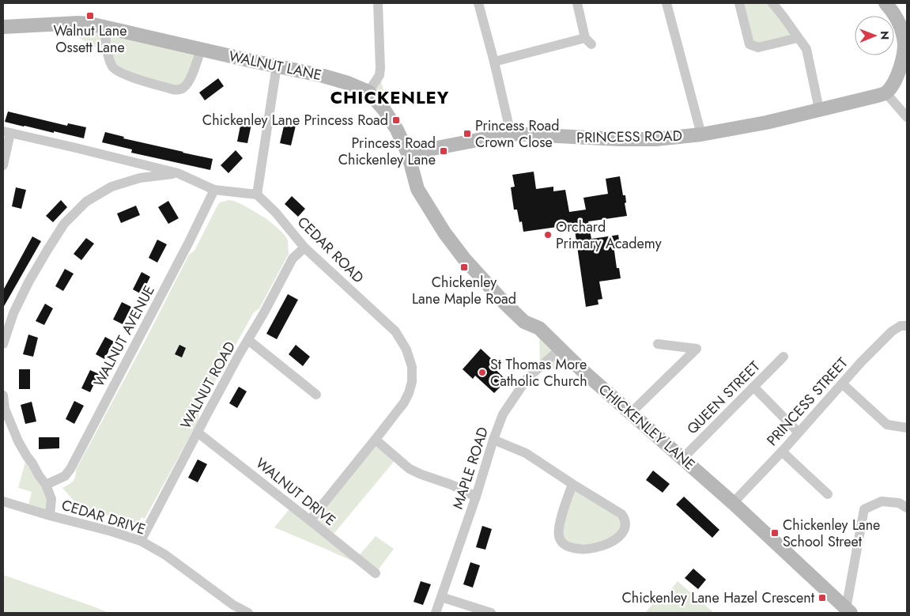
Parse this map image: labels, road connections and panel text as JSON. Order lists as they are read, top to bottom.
{
  "streets": {
    "street": [
      "WALNUT LANE",
      "PRINCESS ROAD",
      "CEDAR ROAD",
      "WALNUT AVENUE",
      "WALNUT ROAD",
      "QUEEN STREET",
      "PRINCESS STREET",
      "CHICKENLEY LANE",
      "MAPLE ROAD",
      "WALNUT DRIVE",
      "CEDAR DRIVE"
    ]
  },
  "crossings": [
    ["WALNUT LANE", "PRINCESS ROAD"],
    ["WALNUT LANE", "CHICKENLEY LANE"],
    ["PRINCESS ROAD", "CHICKENLEY LANE"],
    ["CEDAR ROAD", "WALNUT ROAD"],
    ["CEDAR ROAD", "WALNUT DRIVE"],
    ["WALNUT ROAD", "WALNUT DRIVE"],
    ["WALNUT ROAD", "CEDAR DRIVE"],
    ["QUEEN STREET", "CHICKENLEY LANE"],
    ["PRINCESS STREET", "CHICKENLEY LANE"],
    ["CHICKENLEY LANE", "MAPLE ROAD"]
  ],
  "districts": ["CHICKENLEY"],
  "places": {
    "transit": [
      "Walnut Lane Ossett Lane",
      "Chickenley Lane Princess Road",
      "Princess Road Crown Close",
      "Princess Road Chickenley Lane",
      "Chickenley Lane Maple Road",
      "Chickenley Lane School Street",
      "Chickenley Lane Hazel Crescent"
    ],
    "other": ["Orchard Primary Academy", "St Thomas More Catholic Church"]
  },
  "north": "right"
}
